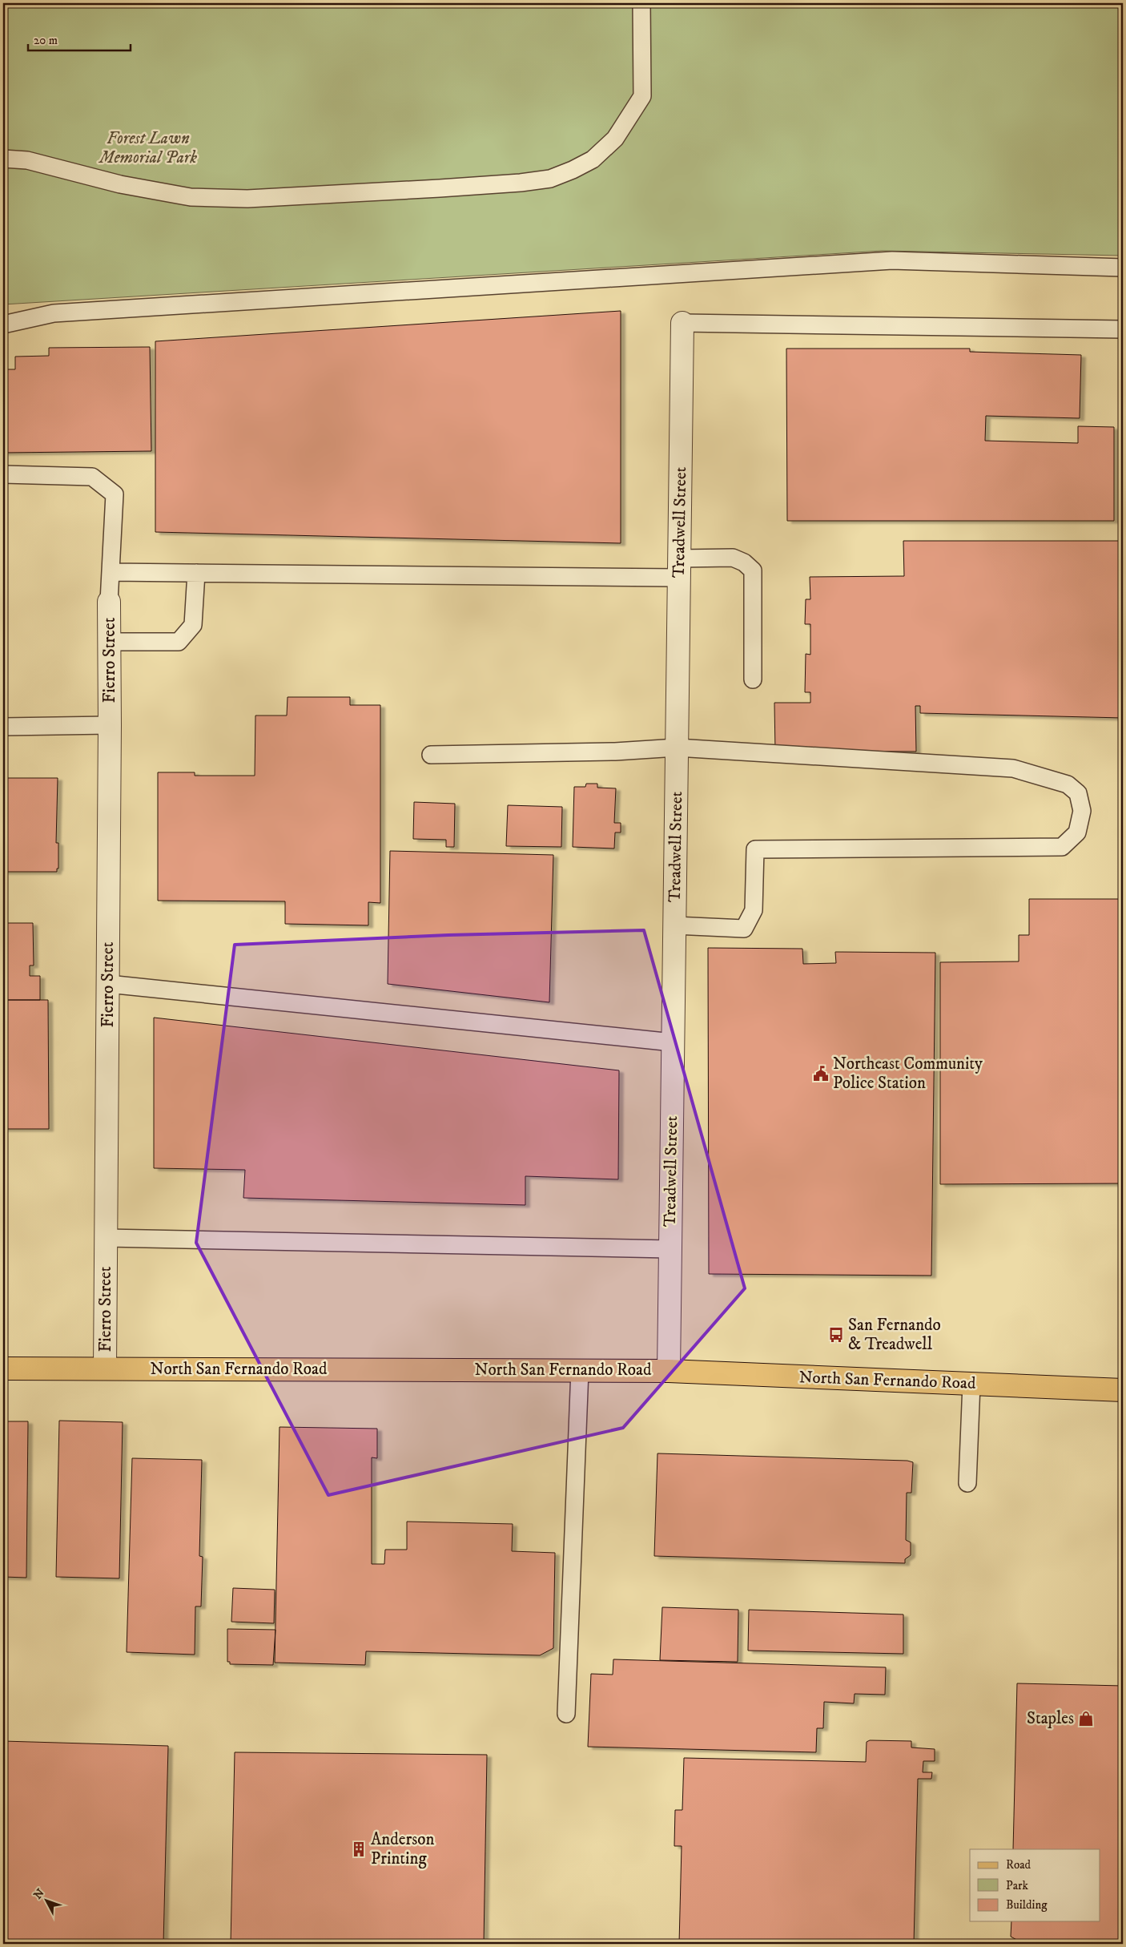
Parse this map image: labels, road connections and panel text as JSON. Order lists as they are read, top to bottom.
{
  "streets": {
    "main road": ["North San Fernando Road"],
    "street": ["Treadwell Street", "Fierro Street"]
  },
  "crossings": [
    ["Treadwell Street", "North San Fernando Road"],
    ["Fierro Street", "North San Fernando Road"]
  ],
  "parks": ["Forest Lawn Memorial Park"],
  "places": {
    "public building": ["Northeast Community Police Station"],
    "bus stop": ["San Fernando & Treadwell"],
    "shop": ["Staples"],
    "building": ["Anderson Printing"]
  },
  "legend": ["Road", "Park", "Building"],
  "scale_bar": "20 m",
  "north": "top left"
}
